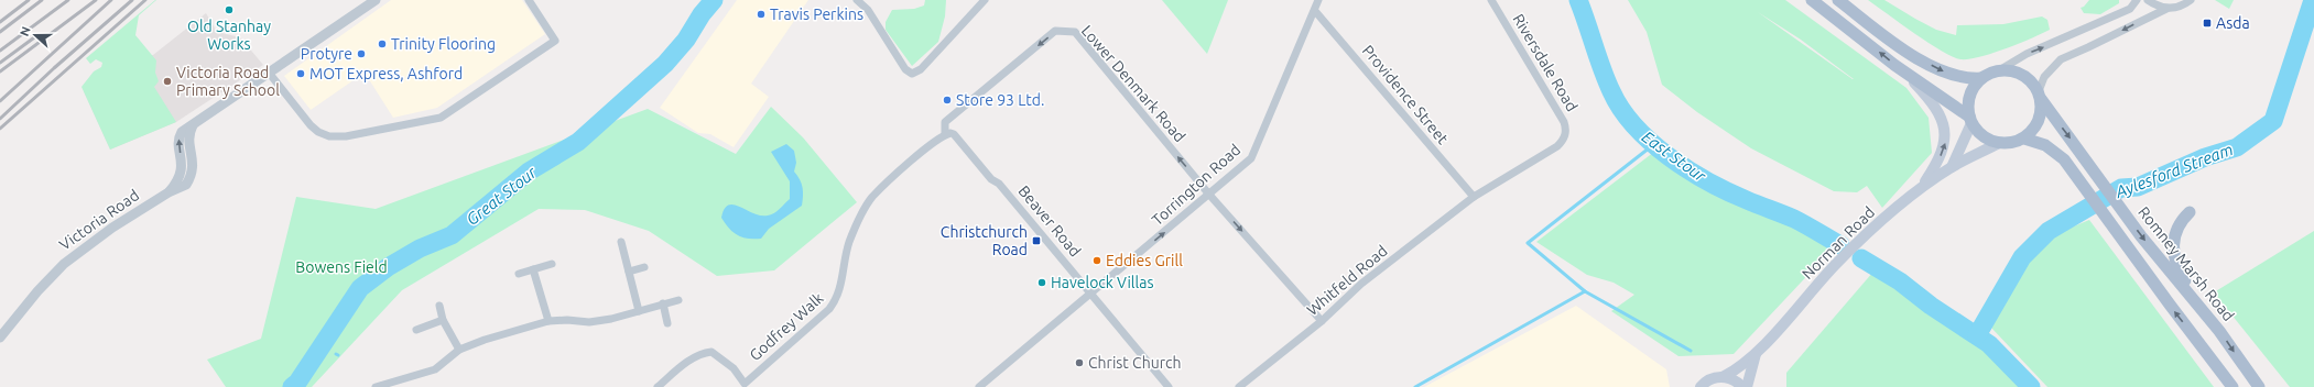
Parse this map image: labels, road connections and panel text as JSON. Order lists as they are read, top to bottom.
{
  "streets": {
    "main road": ["Norman Road", "Romney Marsh Road"],
    "street": [
      "Riversdale Road",
      "Lower Denmark Road",
      "Providence Street",
      "Torrington Road",
      "Victoria Road",
      "Beaver Road",
      "Whitfeld Road",
      "Godfrey Walk"
    ]
  },
  "crossings": [
    ["Riversdale Road", "Providence Street"],
    ["Riversdale Road", "Whitfeld Road"],
    ["Lower Denmark Road", "Torrington Road"],
    ["Lower Denmark Road", "Beaver Road"],
    ["Lower Denmark Road", "Whitfeld Road"],
    ["Lower Denmark Road", "Godfrey Walk"],
    ["Providence Street", "Torrington Road"],
    ["Providence Street", "Whitfeld Road"],
    ["Torrington Road", "Beaver Road"],
    ["Beaver Road", "Godfrey Walk"],
    ["Norman Road", "Romney Marsh Road"]
  ],
  "one_way": ["Torrington Road"],
  "water": ["East Stour", "Aylesford Stream", "Great Stour"],
  "parks": ["Bowens Field"],
  "places": {
    "other": [
      "Old Stanhay Works",
      "Travis Perkins",
      "Trinity Flooring",
      "Protyre",
      "MOT Express, Ashford",
      "Victoria Road Primary School",
      "Store 93 Ltd.",
      "Eddies Grill",
      "Havelock Villas",
      "Christ Church"
    ],
    "transit": ["Asda", "Christchurch Road"]
  },
  "north": "left"
}
